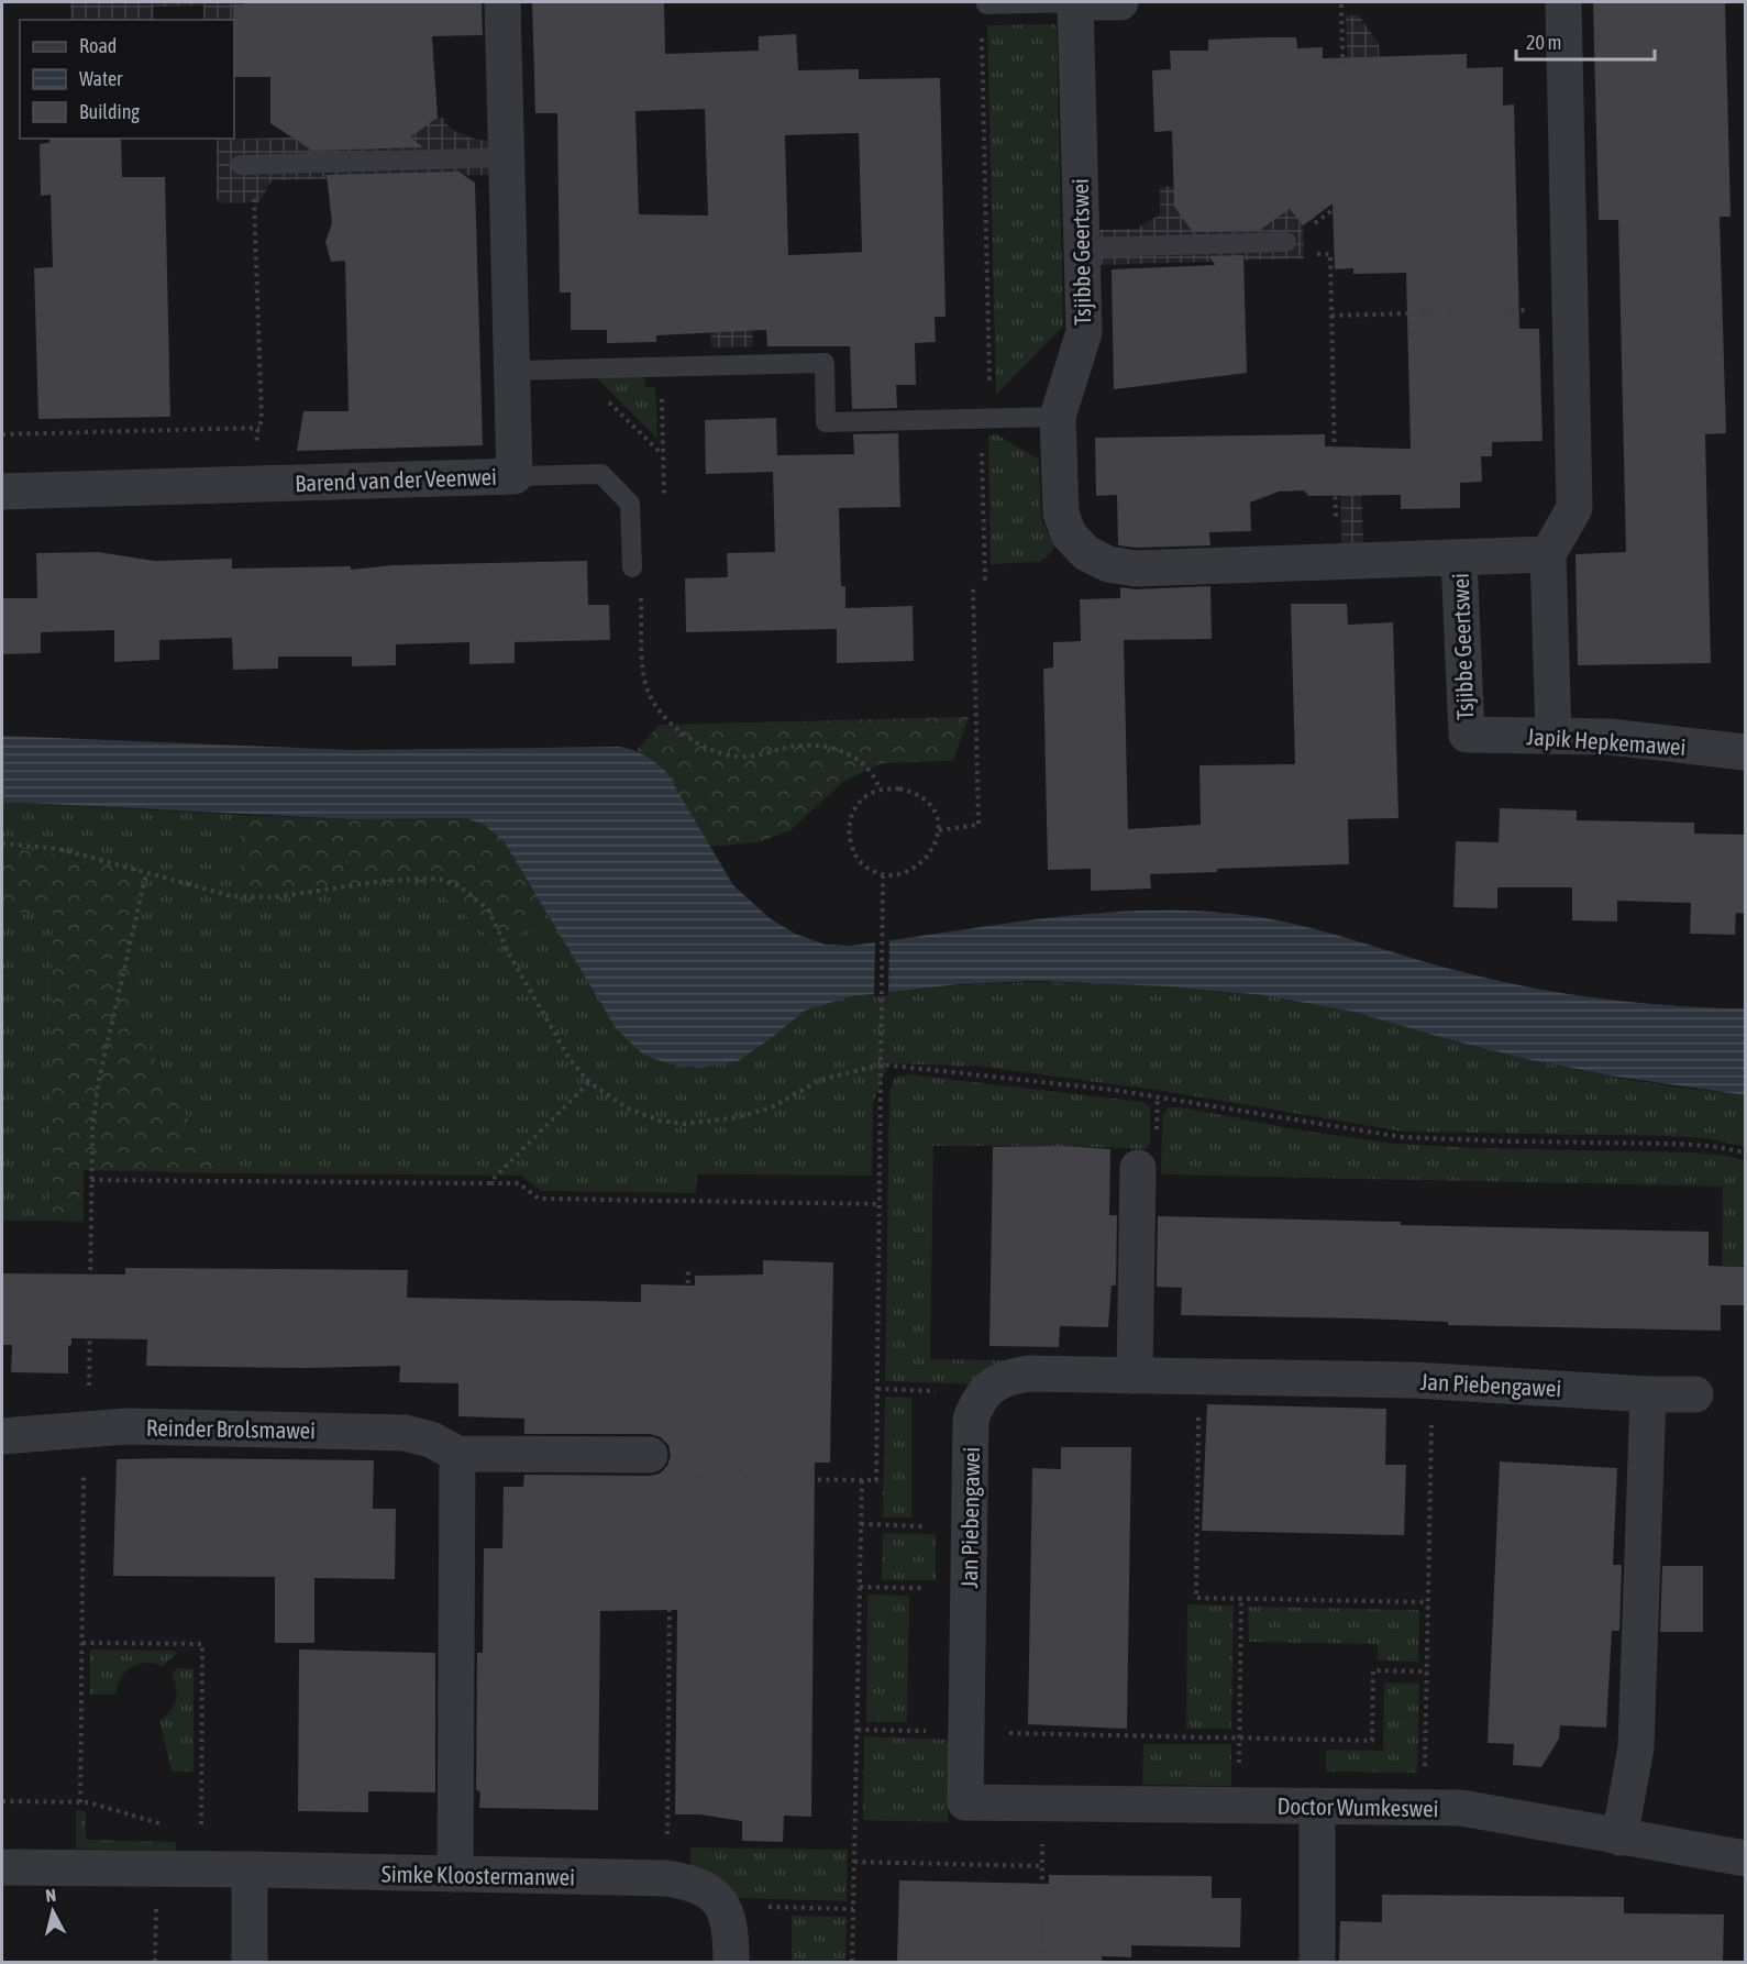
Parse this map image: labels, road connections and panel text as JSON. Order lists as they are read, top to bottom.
{
  "streets": {
    "street": [
      "Tsjibbe Geertswei",
      "Barend van der Veenwei",
      "Japik Hepkemawei",
      "Jan Piebengawei",
      "Reinder Brolsmawei",
      "Doctor Wumkeswei",
      "Simke Kloostermanwei"
    ]
  },
  "crossings": [
    ["Tsjibbe Geertswei", "Japik Hepkemawei"],
    ["Jan Piebengawei", "Doctor Wumkeswei"]
  ],
  "legend": ["Road", "Water", "Building"],
  "scale_bar": "20 m",
  "north": "top"
}
